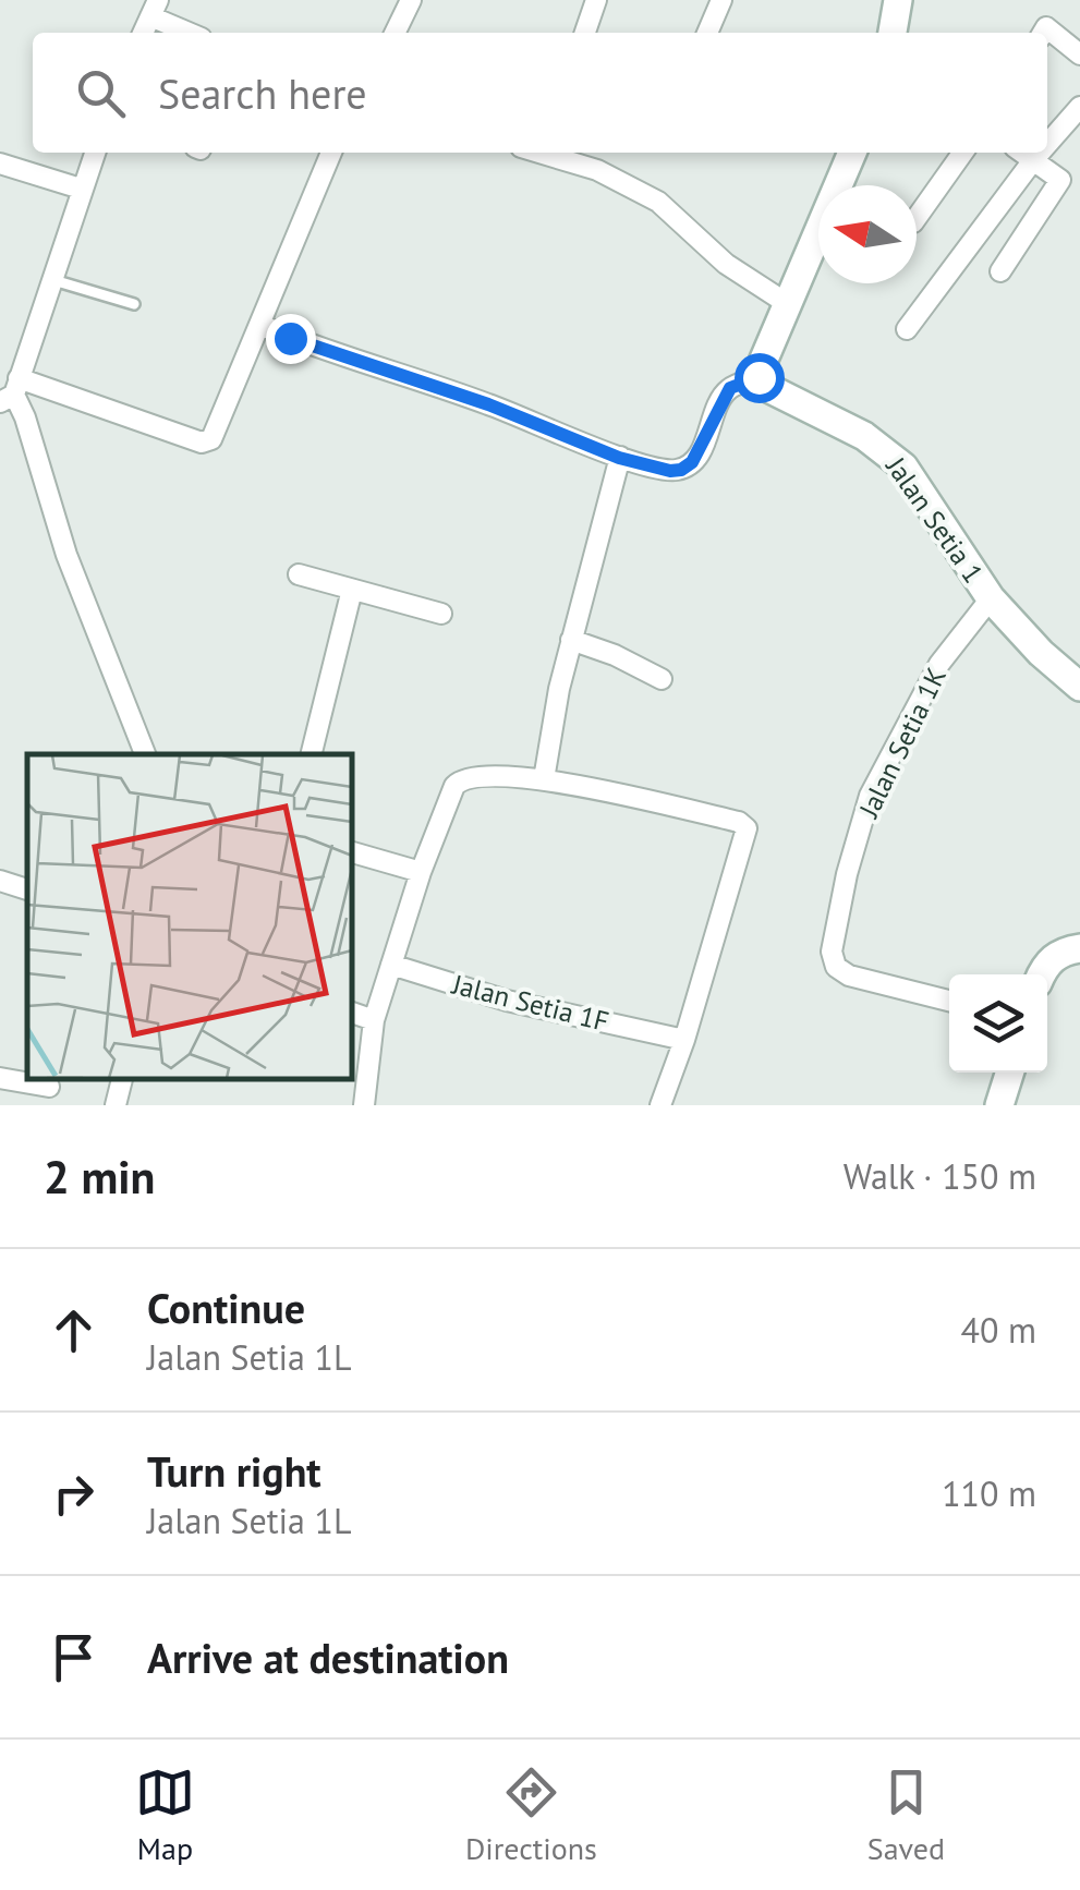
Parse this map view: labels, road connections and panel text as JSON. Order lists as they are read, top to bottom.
{
  "streets": {
    "street": ["Jalan Setia 1", "Jalan Setia 1K", "Jalan Setia 1F"]
  },
  "crossings": [
    ["Jalan Setia 1", "Jalan Setia 1K"]
  ],
  "north": "left",
  "page": {
    "search": "Search here",
    "heading": ["2 min", "Walk · 150 m"],
    "list": [
      ["Continue", "Jalan Setia 1L", "40 m"],
      ["Turn right", "Jalan Setia 1L", "110 m"],
      "Arrive at destination"
    ],
    "nav": ["Map", "Directions", "Saved"]
  }
}
